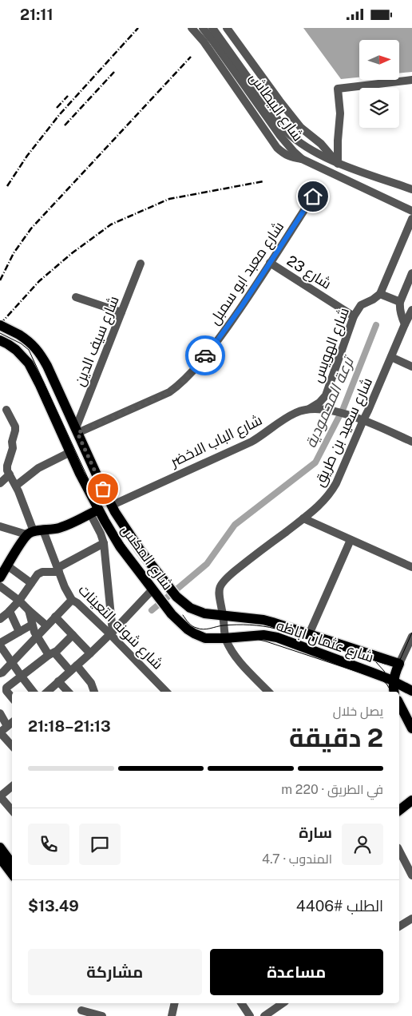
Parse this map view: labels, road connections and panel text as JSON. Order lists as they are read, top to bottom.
{
  "streets": {
    "main road": ["شارع المكس", "شارع عثمان اباظه"],
    "street": [
      "شارع البيطاش",
      "شارع 23",
      "شارع معبد ابو سمبل",
      "شارع سيف الدين",
      "شارع الهويس",
      "شارع سعيد بن طريق",
      "شارع الباب الاخضر",
      "شارع شونه التعينات"
    ]
  },
  "crossings": [
    ["شارع 23", "شارع معبد ابو سمبل"],
    ["شارع 23", "شارع الهويس"],
    ["شارع معبد ابو سمبل", "شارع سيف الدين"],
    ["شارع معبد ابو سمبل", "شارع المكس"],
    ["شارع سيف الدين", "شارع المكس"],
    ["شارع الهويس", "شارع الباب الاخضر"],
    ["شارع سعيد بن طريق", "شارع الباب الاخضر"],
    ["شارع سعيد بن طريق", "شارع المكس"],
    ["شارع سعيد بن طريق", "شارع عثمان اباظه"],
    ["شارع الباب الاخضر", "شارع المكس"],
    ["شارع المكس", "شارع عثمان اباظه"]
  ],
  "water": ["ترعة المحمودية"],
  "north": "right",
  "page": {
    "status": "21:11",
    "heading": ["2 دقيقة", "يصل خلال", "21:13–21:18"],
    "panel": [
      "سارة",
      "المندوب · 4.7",
      "الطلب #4406",
      "$13.49"
    ],
    "bar": "في الطريق · 220 m",
    "buttons": ["مساعدة", "مشاركة"]
  }
}
